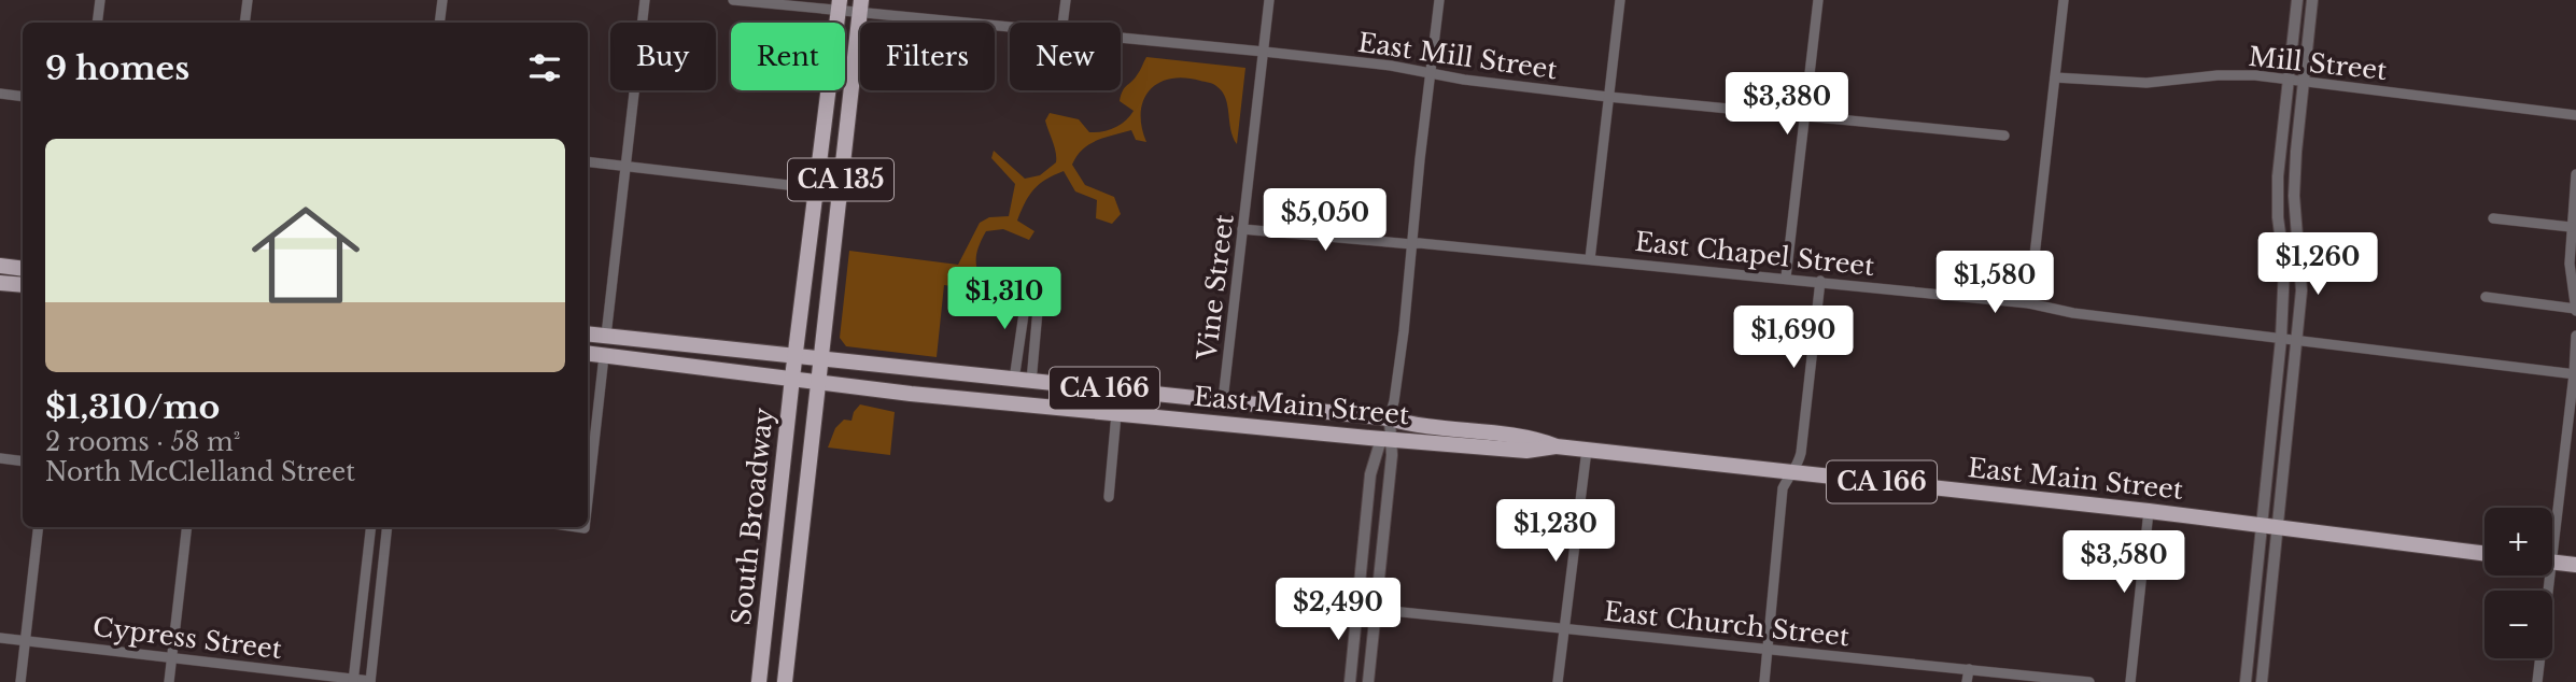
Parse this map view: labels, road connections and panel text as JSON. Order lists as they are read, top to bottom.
{
  "streets": {
    "main road": [
      "CA 135",
      "CA 166",
      "East Main Street",
      "South Broadway"
    ],
    "street": [
      "East Mill Street",
      "Mill Street",
      "East Chapel Street",
      "Vine Street",
      "East Church Street",
      "Cypress Street"
    ]
  },
  "crossings": [
    ["East Mill Street", "CA 135"],
    ["East Mill Street", "Vine Street"],
    ["CA 135", "CA 166"],
    ["CA 135", "East Main Street"],
    ["CA 135", "South Broadway"],
    ["East Chapel Street", "Vine Street"],
    ["Vine Street", "East Main Street"],
    ["CA 166", "East Main Street"],
    ["CA 166", "South Broadway"],
    ["East Main Street", "South Broadway"]
  ],
  "page": {
    "chip": [
      "Buy",
      "Rent",
      "Filters",
      "New"
    ],
    "heading": "9 homes",
    "price": [
      "$3,380",
      "$5,050",
      "$1,260",
      "$1,580",
      "$1,310",
      "$1,690",
      "$1,230",
      "$3,580",
      "$2,490"
    ],
    "list": [
      {
        "name": "$1,310/mo",
        "note": "2 rooms · 58 m² · North McClelland Street"
      }
    ],
    "map_buttons": ["+", "−"]
  }
}
